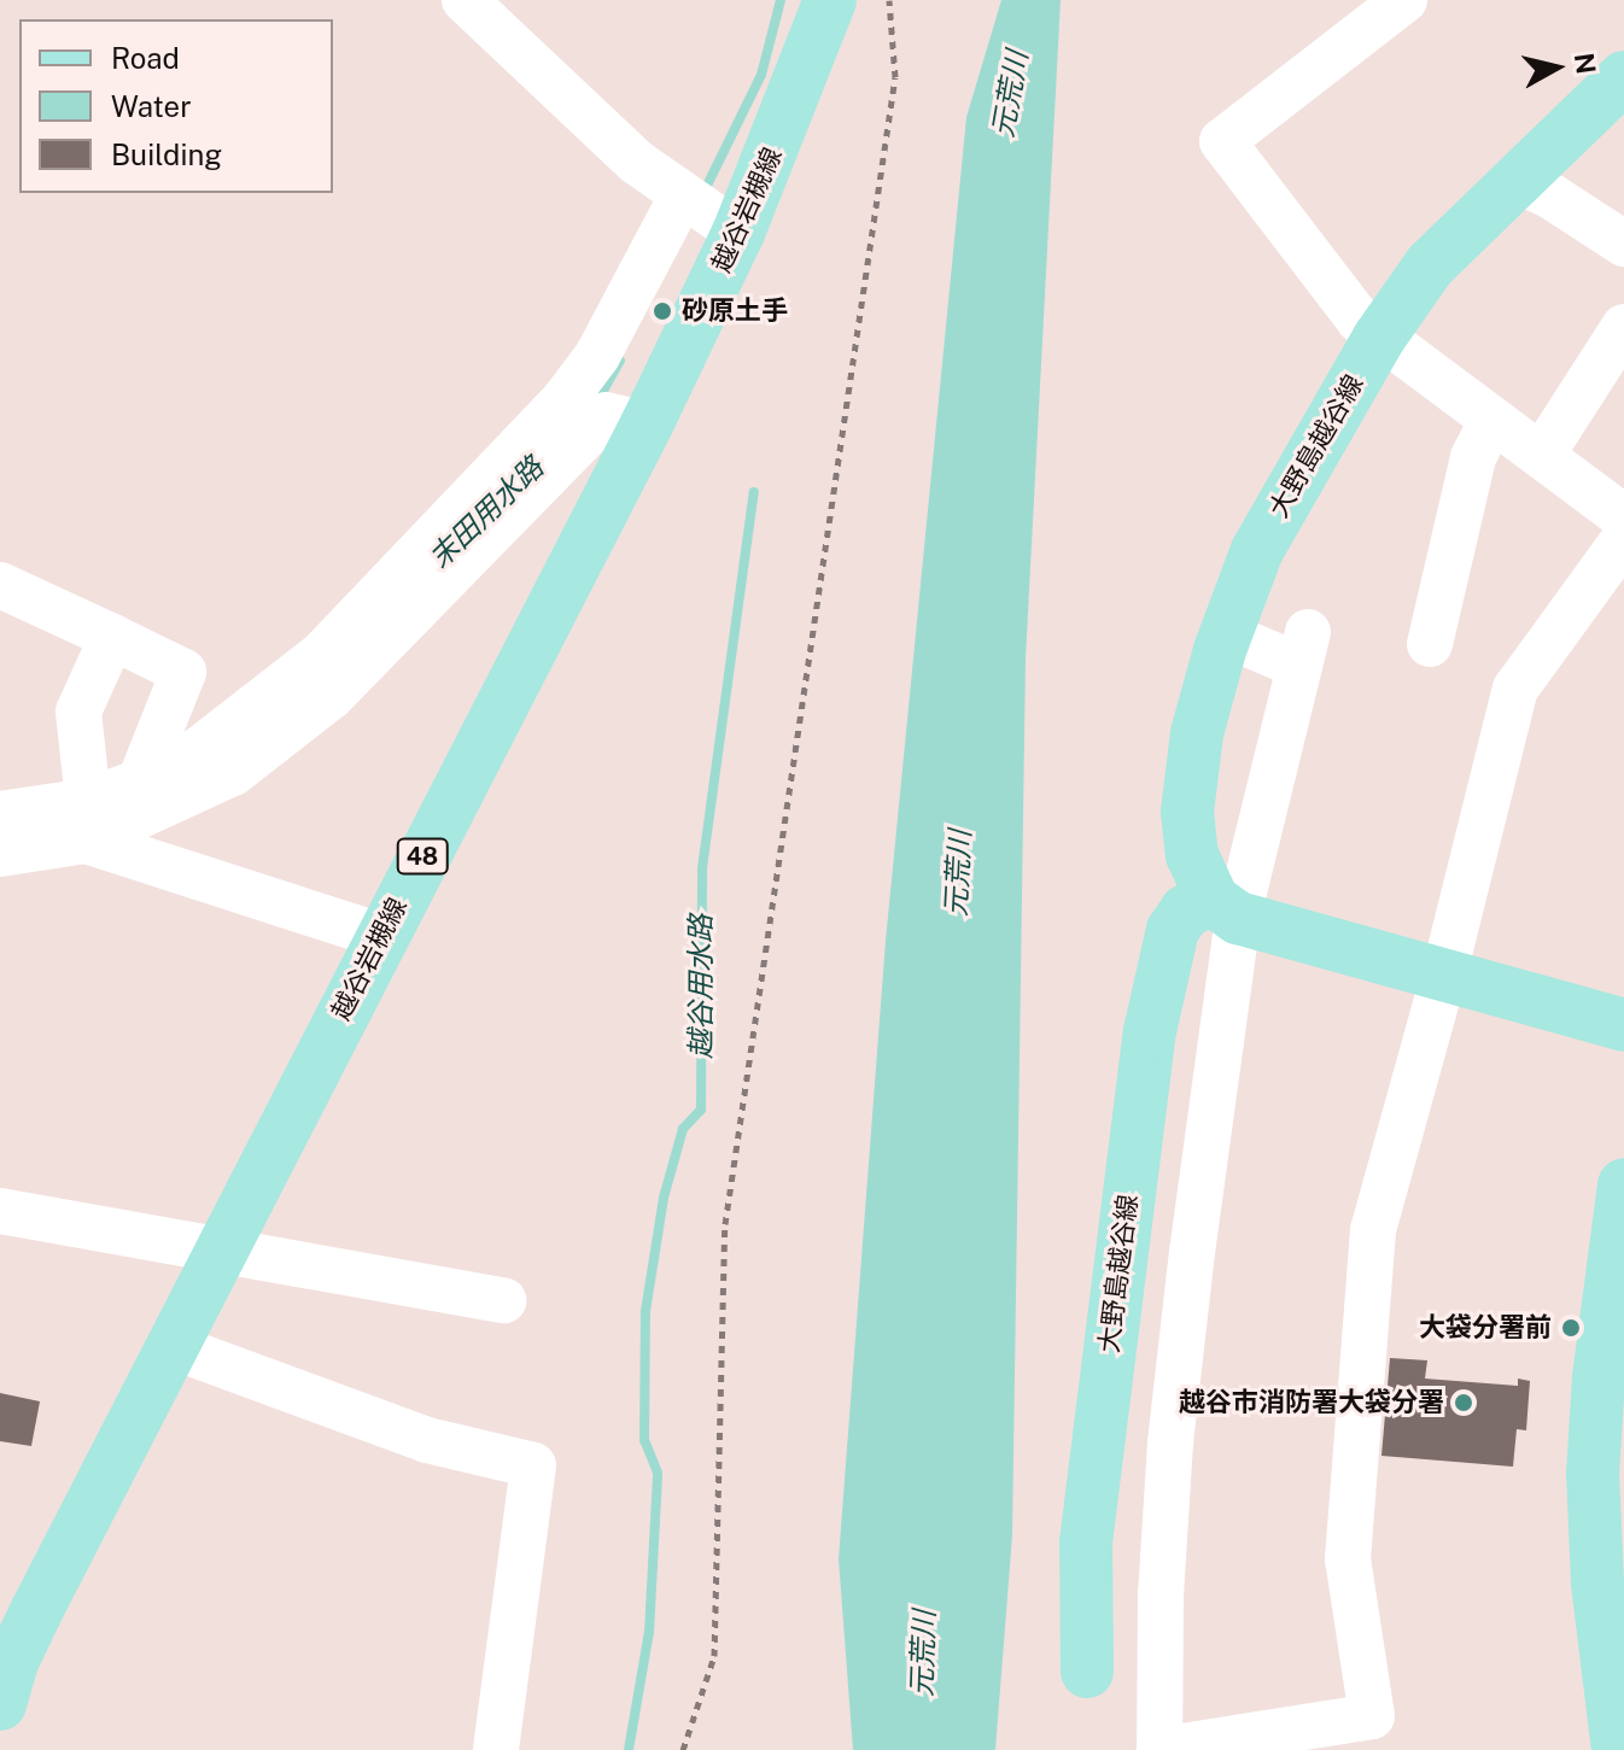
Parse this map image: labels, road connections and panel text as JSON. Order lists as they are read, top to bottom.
{
  "streets": {
    "main road": ["越谷岩槻線", "大野島越谷線", "48"]
  },
  "water": ["元荒川", "末田用水路", "越谷用水路"],
  "places": ["砂原土手", "大袋分署前", "越谷市消防署大袋分署"],
  "legend": ["Road", "Water", "Building"],
  "north": "right"
}
